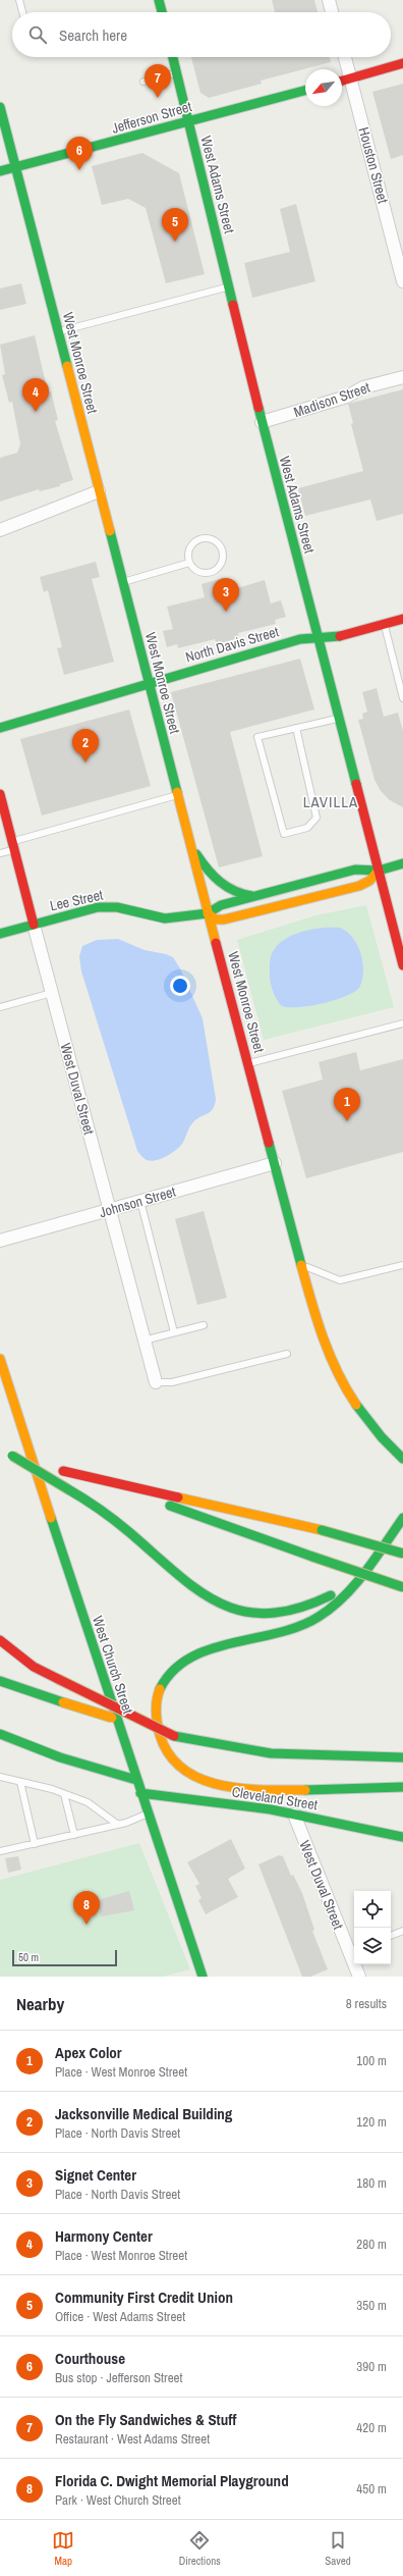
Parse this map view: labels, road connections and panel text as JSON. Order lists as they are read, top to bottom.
{
  "streets": {
    "main road": [
      "Jefferson Street",
      "West Adams Street",
      "West Monroe Street",
      "North Davis Street",
      "Lee Street",
      "West Duval Street",
      "West Church Street",
      "Cleveland Street"
    ],
    "street": ["Houston Street", "Madison Street", "Johnson Street"]
  },
  "crossings": [
    ["Jefferson Street", "West Adams Street"],
    ["Jefferson Street", "West Monroe Street"],
    ["West Adams Street", "Madison Street"],
    ["West Adams Street", "North Davis Street"],
    ["West Adams Street", "Lee Street"],
    ["West Monroe Street", "North Davis Street"],
    ["West Monroe Street", "Lee Street"],
    ["West Monroe Street", "Johnson Street"],
    ["Lee Street", "West Duval Street"],
    ["West Duval Street", "Johnson Street"],
    ["West Duval Street", "Cleveland Street"],
    ["West Church Street", "Cleveland Street"]
  ],
  "districts": ["LAVILLA"],
  "scale_bar": "50 m",
  "north": "bottom left",
  "page": {
    "search": "Search here",
    "pins": [
      "7",
      "6",
      "5",
      "4",
      "3",
      "2",
      "1",
      "8"
    ],
    "scale": "50 m",
    "heading": ["Nearby", "8 results"],
    "list": [
      {
        "mark": "1",
        "name": "Apex Color",
        "note": "Place · West Monroe Street",
        "value": "100 m"
      },
      {
        "mark": "2",
        "name": "Jacksonville Medical Building",
        "note": "Place · North Davis Street",
        "value": "120 m"
      },
      {
        "mark": "3",
        "name": "Signet Center",
        "note": "Place · North Davis Street",
        "value": "180 m"
      },
      {
        "mark": "4",
        "name": "Harmony Center",
        "note": "Place · West Monroe Street",
        "value": "280 m"
      },
      {
        "mark": "5",
        "name": "Community First Credit Union",
        "note": "Office · West Adams Street",
        "value": "350 m"
      },
      {
        "mark": "6",
        "name": "Courthouse",
        "note": "Bus stop · Jefferson Street",
        "value": "390 m"
      },
      {
        "mark": "7",
        "name": "On the Fly Sandwiches & Stuff",
        "note": "Restaurant · West Adams Street",
        "value": "420 m"
      },
      {
        "mark": "8",
        "name": "Florida C. Dwight Memorial Playground",
        "note": "Park · West Church Street",
        "value": "450 m"
      }
    ],
    "nav": ["Map", "Directions", "Saved"]
  }
}
